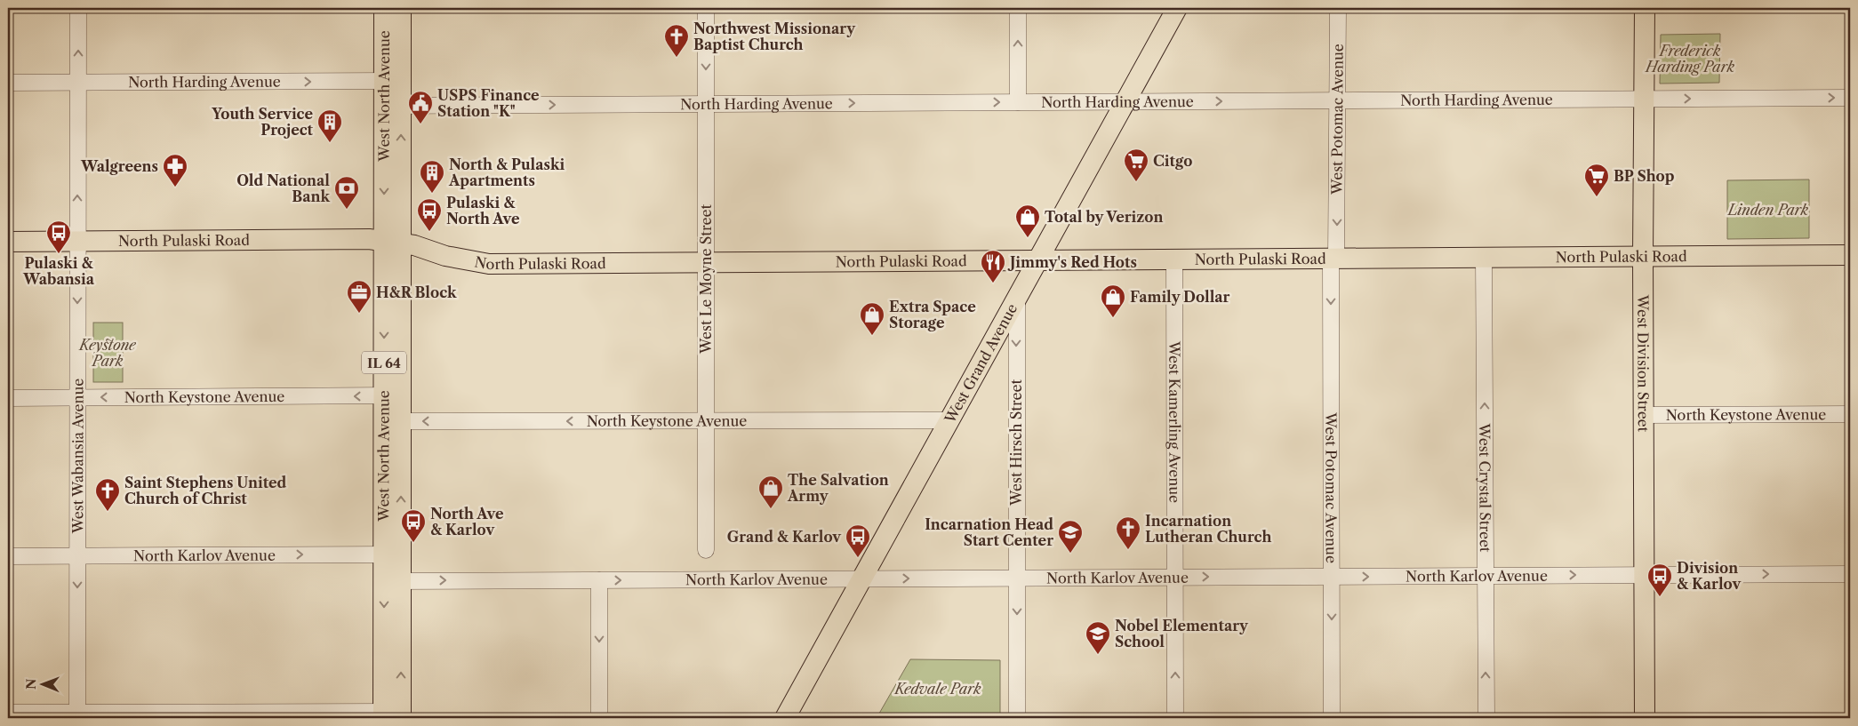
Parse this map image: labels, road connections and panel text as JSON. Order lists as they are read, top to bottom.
{
  "streets": {
    "main road": [
      "West North Avenue",
      "North Pulaski Road",
      "IL 64",
      "West Division Street",
      "West Grand Avenue"
    ],
    "street": [
      "North Harding Avenue",
      "West Potomac Avenue",
      "West Le Moyne Street",
      "North Keystone Avenue",
      "West Kamerling Avenue",
      "West Hirsch Street",
      "West Wabansia Avenue",
      "West Crystal Street",
      "North Karlov Avenue"
    ]
  },
  "crossings": [
    ["North Harding Avenue", "West North Avenue"],
    ["North Harding Avenue", "West Potomac Avenue"],
    ["North Harding Avenue", "West Le Moyne Street"],
    ["North Harding Avenue", "West Division Street"],
    ["North Harding Avenue", "West Grand Avenue"],
    ["North Harding Avenue", "West Wabansia Avenue"],
    ["West North Avenue", "North Pulaski Road"],
    ["West North Avenue", "North Keystone Avenue"],
    ["West North Avenue", "North Karlov Avenue"],
    ["West Potomac Avenue", "North Pulaski Road"],
    ["West Potomac Avenue", "North Karlov Avenue"],
    ["North Pulaski Road", "West Le Moyne Street"],
    ["North Pulaski Road", "West Division Street"],
    ["North Pulaski Road", "West Grand Avenue"],
    ["North Pulaski Road", "West Kamerling Avenue"],
    ["North Pulaski Road", "West Wabansia Avenue"],
    ["North Pulaski Road", "West Crystal Street"],
    ["West Le Moyne Street", "North Keystone Avenue"],
    ["West Division Street", "North Keystone Avenue"],
    ["West Division Street", "North Karlov Avenue"],
    ["West Grand Avenue", "North Keystone Avenue"],
    ["West Grand Avenue", "West Hirsch Street"],
    ["West Grand Avenue", "North Karlov Avenue"],
    ["North Keystone Avenue", "West Wabansia Avenue"],
    ["West Kamerling Avenue", "North Karlov Avenue"],
    ["West Hirsch Street", "North Karlov Avenue"],
    ["West Wabansia Avenue", "North Karlov Avenue"],
    ["West Crystal Street", "North Karlov Avenue"]
  ],
  "one_way": [
    "North Harding Avenue",
    "West Potomac Avenue",
    "North Keystone Avenue",
    "West Hirsch Street",
    "West Crystal Street",
    "North Karlov Avenue"
  ],
  "parks": [
    "Frederick Harding Park",
    "Linden Park",
    "Keystone Park",
    "Kedvale Park"
  ],
  "places": {
    "church": ["Northwest Missionary Baptist Church", "Saint Stephens United Church of Christ", "Incarnation Lutheran Church"],
    "public building": ["USPS Finance Station \"K\""],
    "building": ["Youth Service Project", "North & Pulaski Apartments"],
    "supermarket": ["Citgo", "BP Shop"],
    "pharmacy": ["Walgreens"],
    "bank": ["Old National Bank"],
    "bus stop": [
      "Pulaski & North Ave",
      "Pulaski & Wabansia",
      "North Ave & Karlov",
      "Grand & Karlov",
      "Division & Karlov"
    ],
    "shop": [
      "Total by Verizon",
      "Family Dollar",
      "Extra Space Storage",
      "The Salvation Army"
    ],
    "restaurant": ["Jimmy's Red Hots"],
    "office": ["H&R Block"],
    "school or university": ["Incarnation Head Start Center", "Nobel Elementary School"]
  },
  "north": "left"
}
